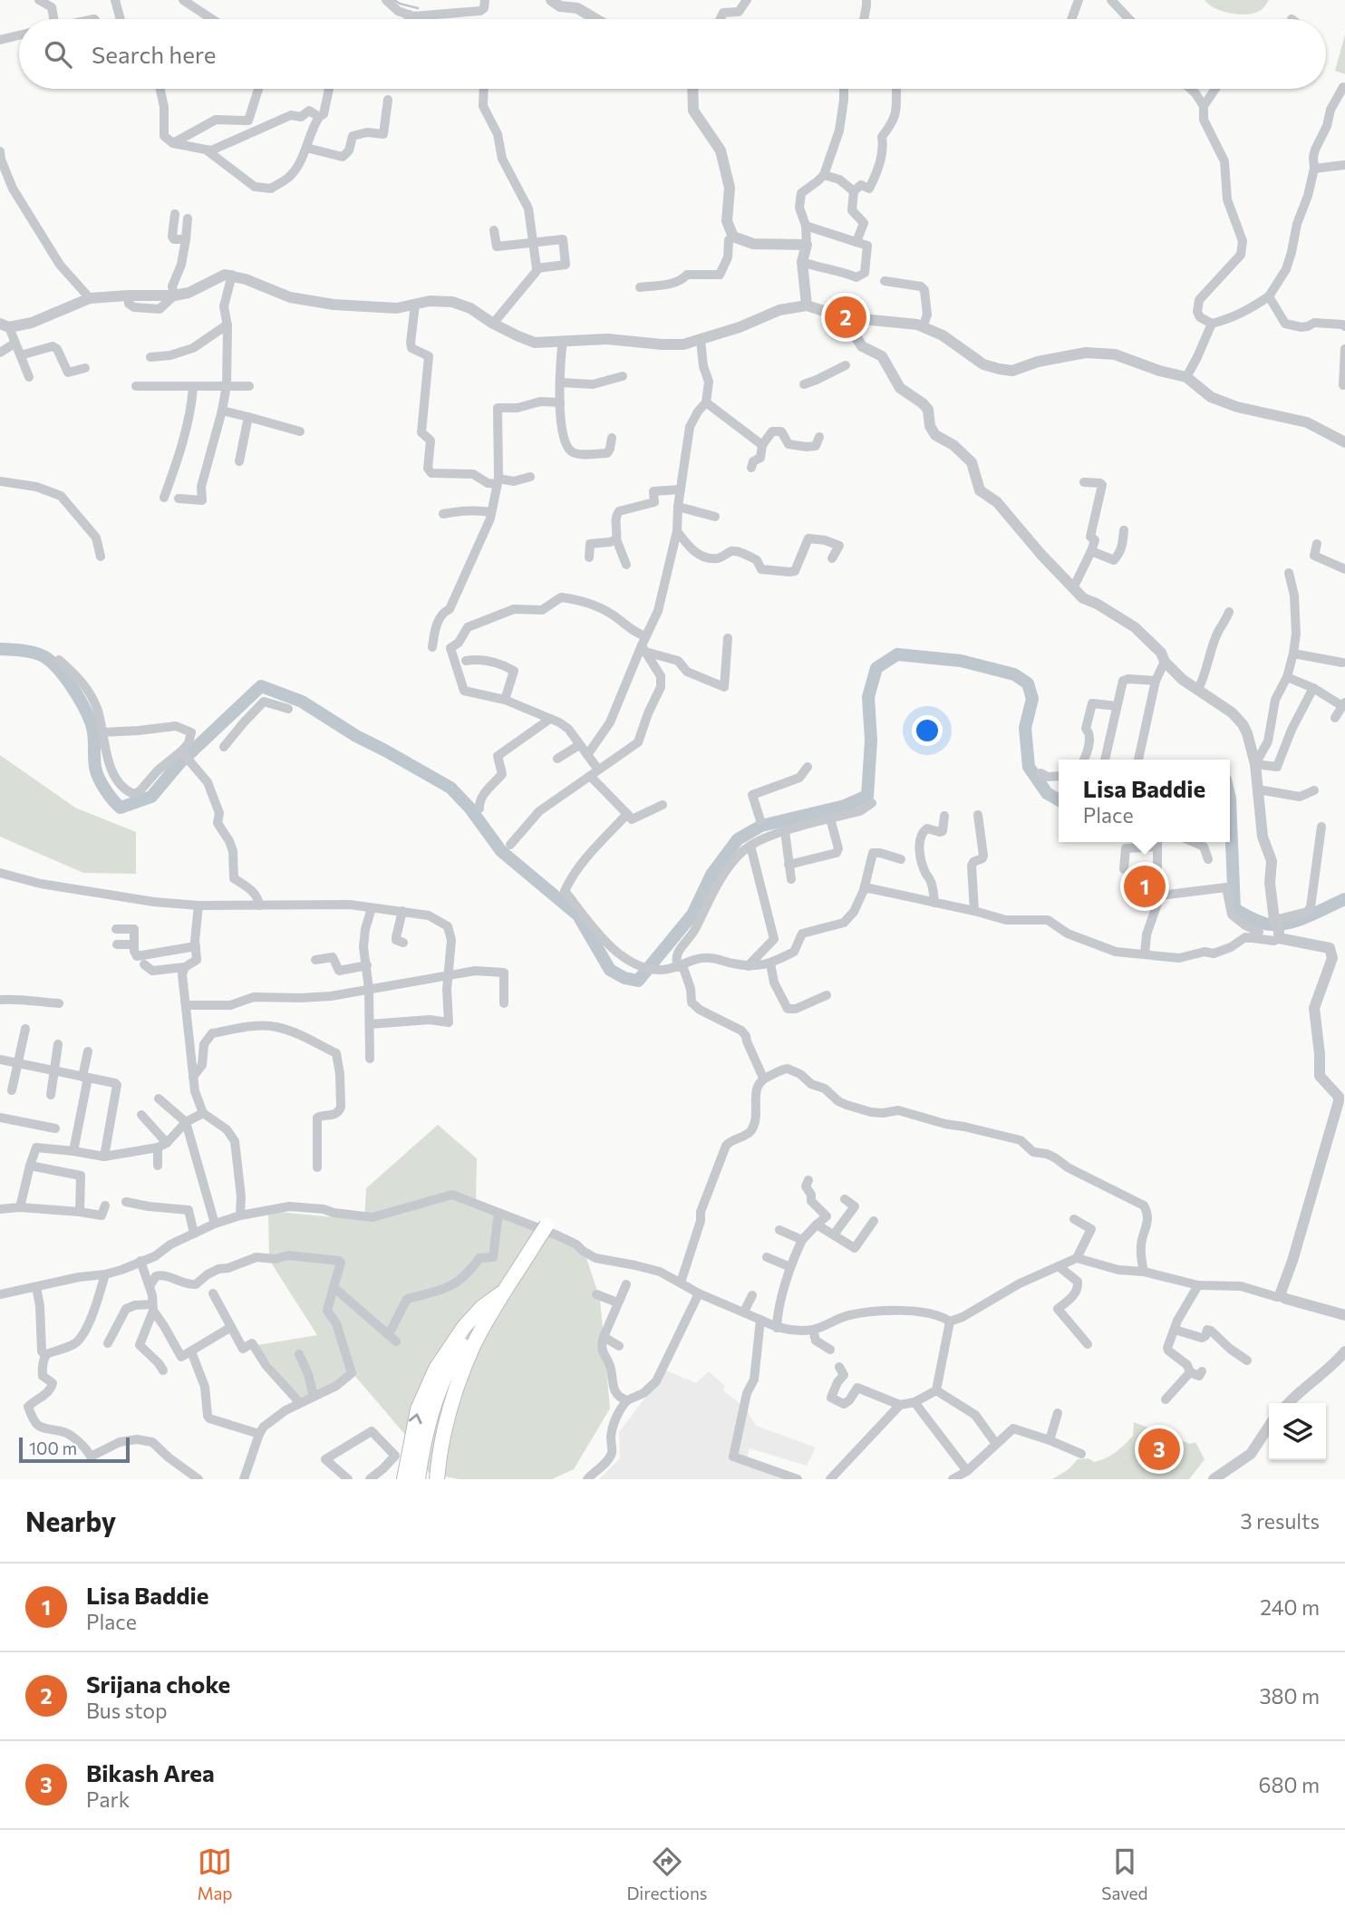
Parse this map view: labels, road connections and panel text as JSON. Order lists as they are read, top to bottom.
{
  "scale_bar": "100 m",
  "page": {
    "search": "Search here",
    "pins": ["2", "1", "3"],
    "popup": ["Lisa Baddie", "Place"],
    "scale": "100 m",
    "heading": ["Nearby", "3 results"],
    "list": [
      {
        "mark": "1",
        "name": "Lisa Baddie",
        "note": "Place",
        "value": "240 m"
      },
      {
        "mark": "2",
        "name": "Srijana choke",
        "note": "Bus stop",
        "value": "380 m"
      },
      {
        "mark": "3",
        "name": "Bikash Area",
        "note": "Park",
        "value": "680 m"
      }
    ],
    "nav": ["Map", "Directions", "Saved"]
  }
}
